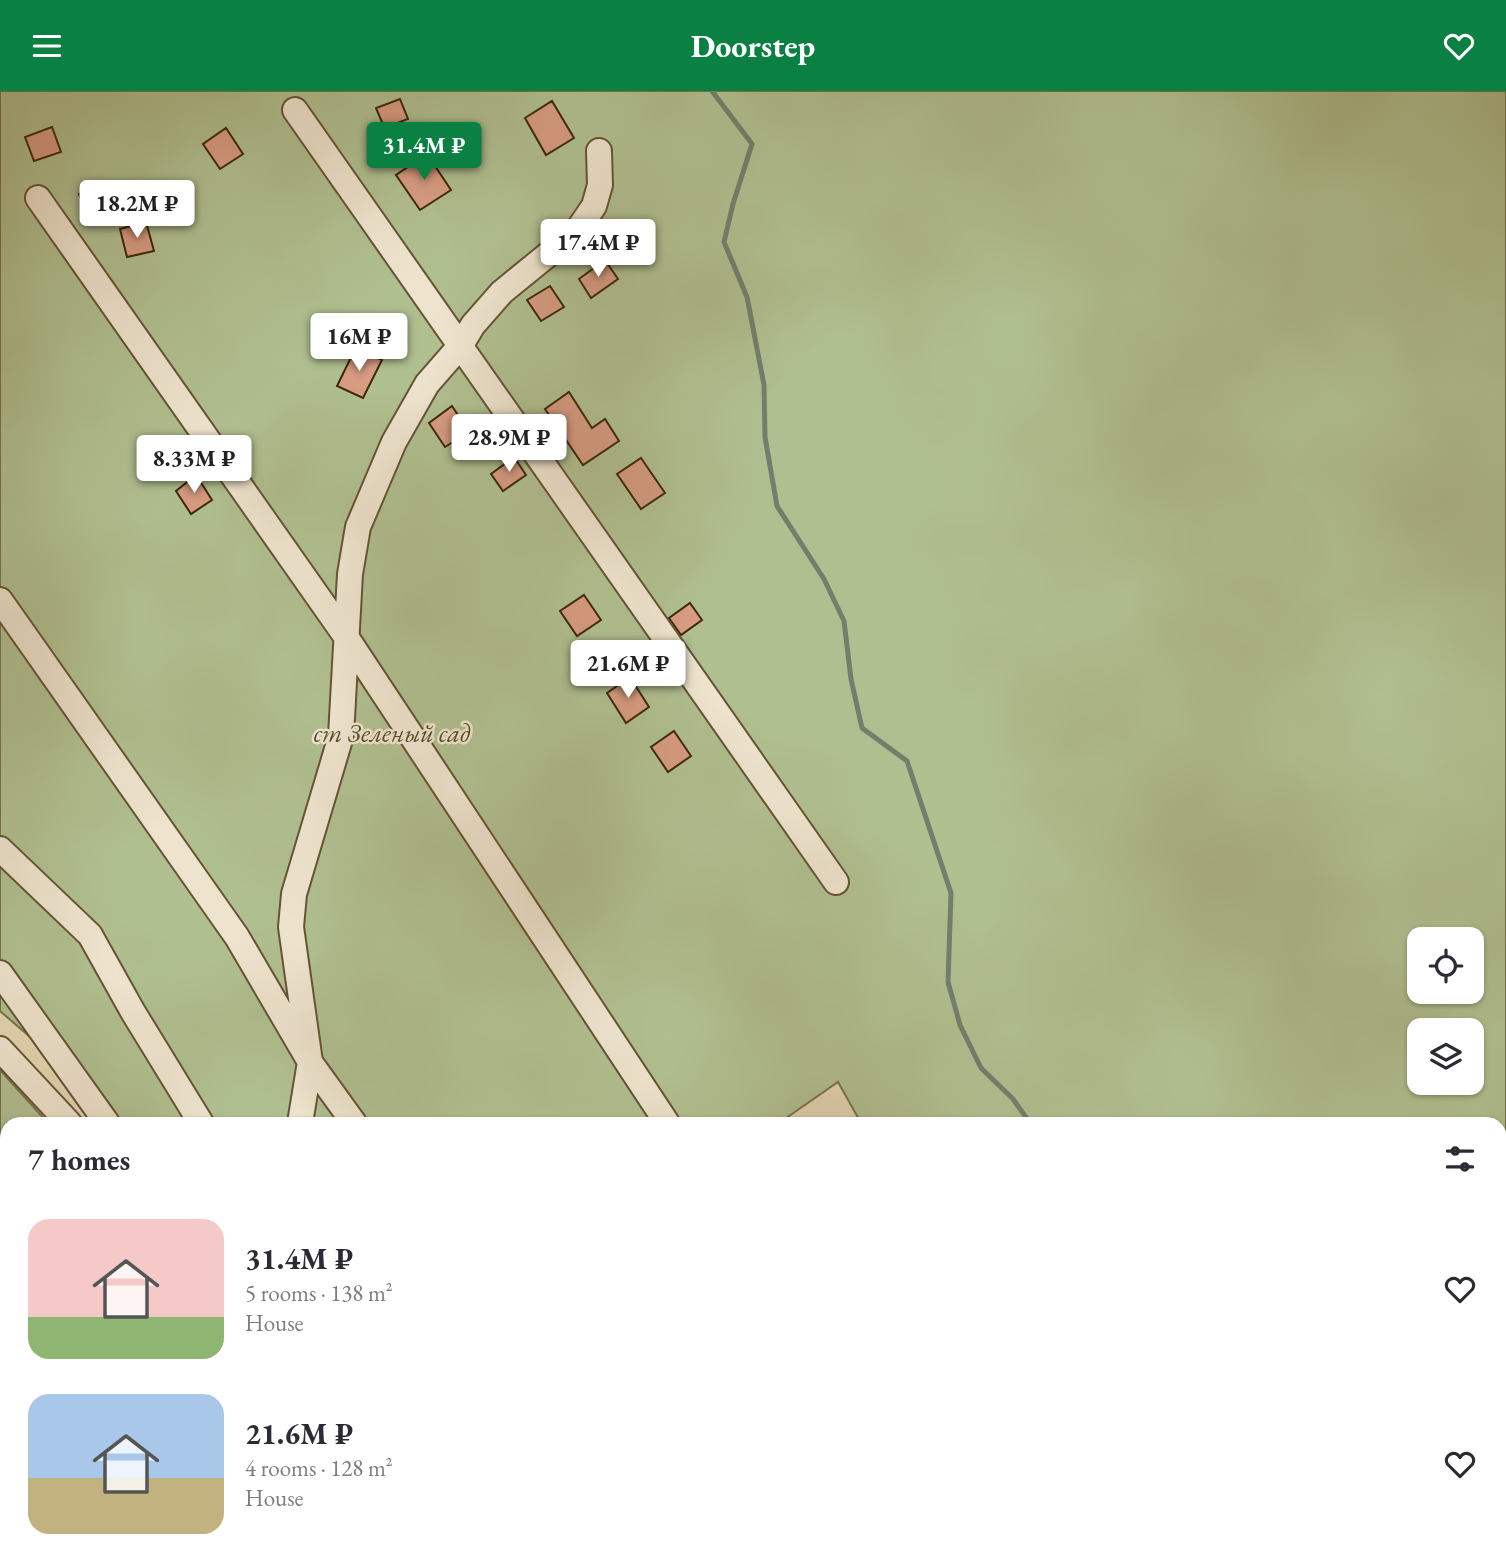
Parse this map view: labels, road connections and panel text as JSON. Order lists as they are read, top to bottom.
{
  "parks": ["ст Зеленый сад"],
  "page": {
    "header": "Doorstep",
    "price": [
      "31.4M ₽",
      "18.2M ₽",
      "17.4M ₽",
      "16M ₽",
      "28.9M ₽",
      "8.33M ₽",
      "21.6M ₽"
    ],
    "heading": "7 homes",
    "list": [
      {
        "name": "31.4M ₽",
        "note": "5 rooms · 138 m² · House"
      },
      {
        "name": "21.6M ₽",
        "note": "4 rooms · 128 m² · House"
      }
    ]
  }
}
